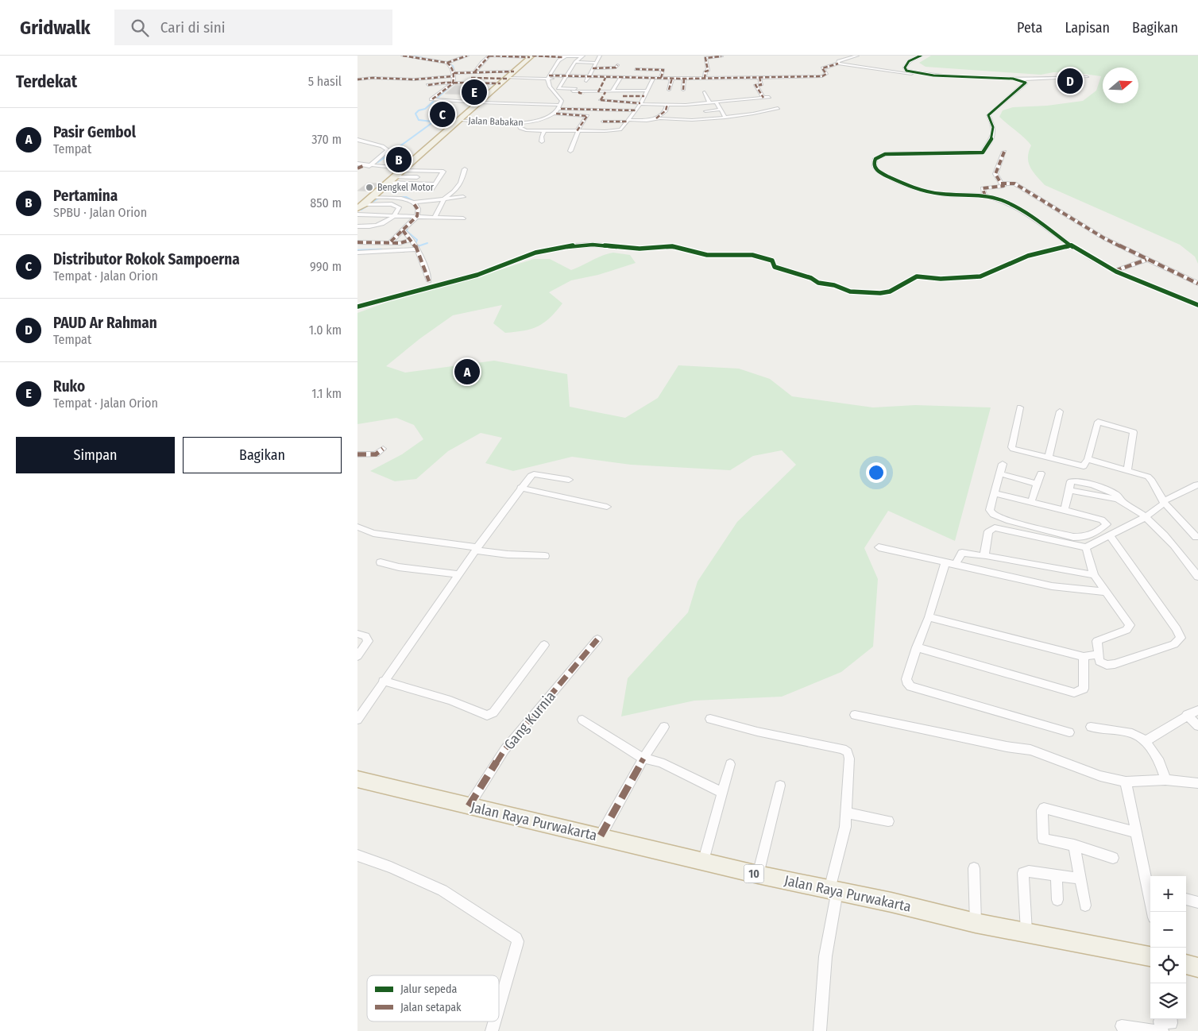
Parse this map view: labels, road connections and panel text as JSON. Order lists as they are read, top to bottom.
{
  "streets": {
    "highway": ["Jalan Raya Purwakarta", "10"],
    "street": ["Jalan Babakan", "Gang Kurnia"]
  },
  "crossings": [
    ["Gang Kurnia", "Jalan Raya Purwakarta"]
  ],
  "places": ["Bengkel Motor"],
  "legend": ["Jalur sepeda", "Jalan setapak"],
  "north": "right",
  "page": {
    "header": "Gridwalk",
    "search": "Cari di sini",
    "nav": ["Peta", "Lapisan", "Bagikan"],
    "heading": ["Terdekat", "5 hasil"],
    "pins": [
      "D",
      "E",
      "C",
      "B",
      "A"
    ],
    "list": [
      {
        "mark": "A",
        "name": "Pasir Gembol",
        "note": "Tempat",
        "value": "370 m"
      },
      {
        "mark": "B",
        "name": "Pertamina",
        "note": "SPBU · Jalan Orion",
        "value": "850 m"
      },
      {
        "mark": "C",
        "name": "Distributor Rokok Sampoerna",
        "note": "Tempat · Jalan Orion",
        "value": "990 m"
      },
      {
        "mark": "D",
        "name": "PAUD Ar Rahman",
        "note": "Tempat",
        "value": "1.0 km"
      },
      {
        "mark": "E",
        "name": "Ruko",
        "note": "Tempat · Jalan Orion",
        "value": "1.1 km"
      }
    ],
    "buttons": ["Simpan", "Bagikan"],
    "map_buttons": ["+", "−"]
  }
}
